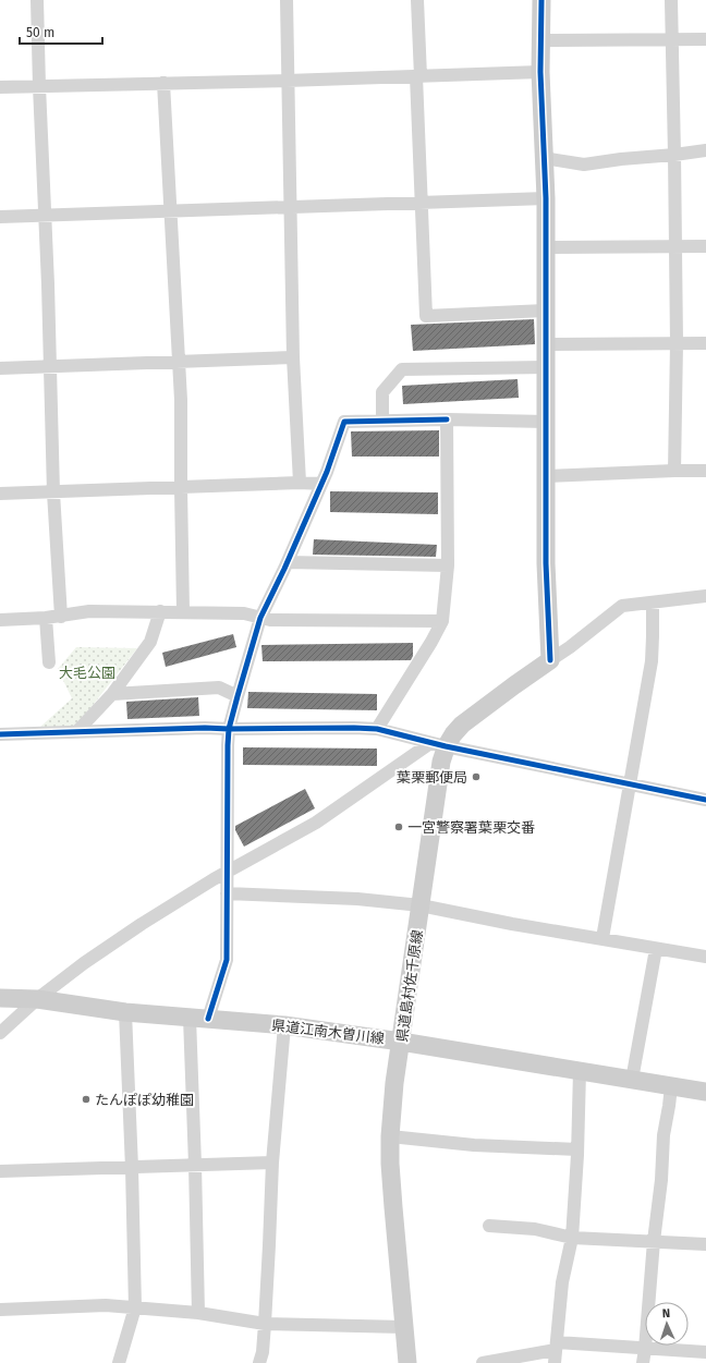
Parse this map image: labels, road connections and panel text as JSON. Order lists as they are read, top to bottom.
{
  "streets": {
    "main road": ["県道島村佐千原線", "県道江南木曽川線"]
  },
  "crossings": [
    ["県道島村佐千原線", "県道江南木曽川線"]
  ],
  "parks": ["大毛公園"],
  "places": ["葉栗郵便局", "一宮警察署葉栗交番", "たんぽぽ幼稚園"],
  "scale_bar": "50 m",
  "north": "top"
}
